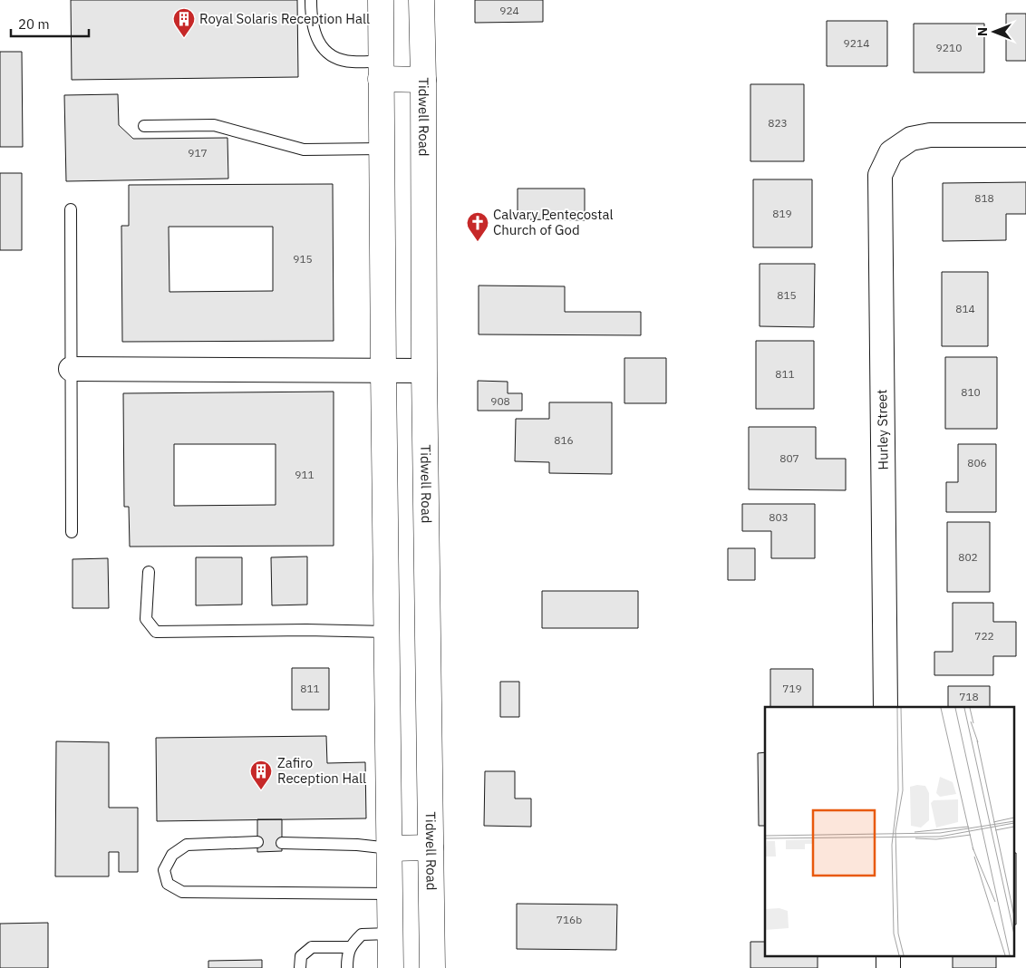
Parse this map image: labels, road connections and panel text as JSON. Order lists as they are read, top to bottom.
{
  "streets": {
    "main road": ["Tidwell Road"],
    "street": ["Hurley Street"]
  },
  "places": {
    "building": ["Royal Solaris Reception Hall", "Zafiro Reception Hall"],
    "church": ["Calvary Pentecostal Church of God"]
  },
  "house_numbers": [
    "924",
    "9214",
    "9210",
    "823",
    "917",
    "818",
    "819",
    "915",
    "815",
    "814",
    "811",
    "810",
    "908",
    "816",
    "807",
    "806",
    "911",
    "803",
    "802",
    "722",
    "811",
    "719",
    "718",
    "716b"
  ],
  "scale_bar": "20 m",
  "north": "left"
}
